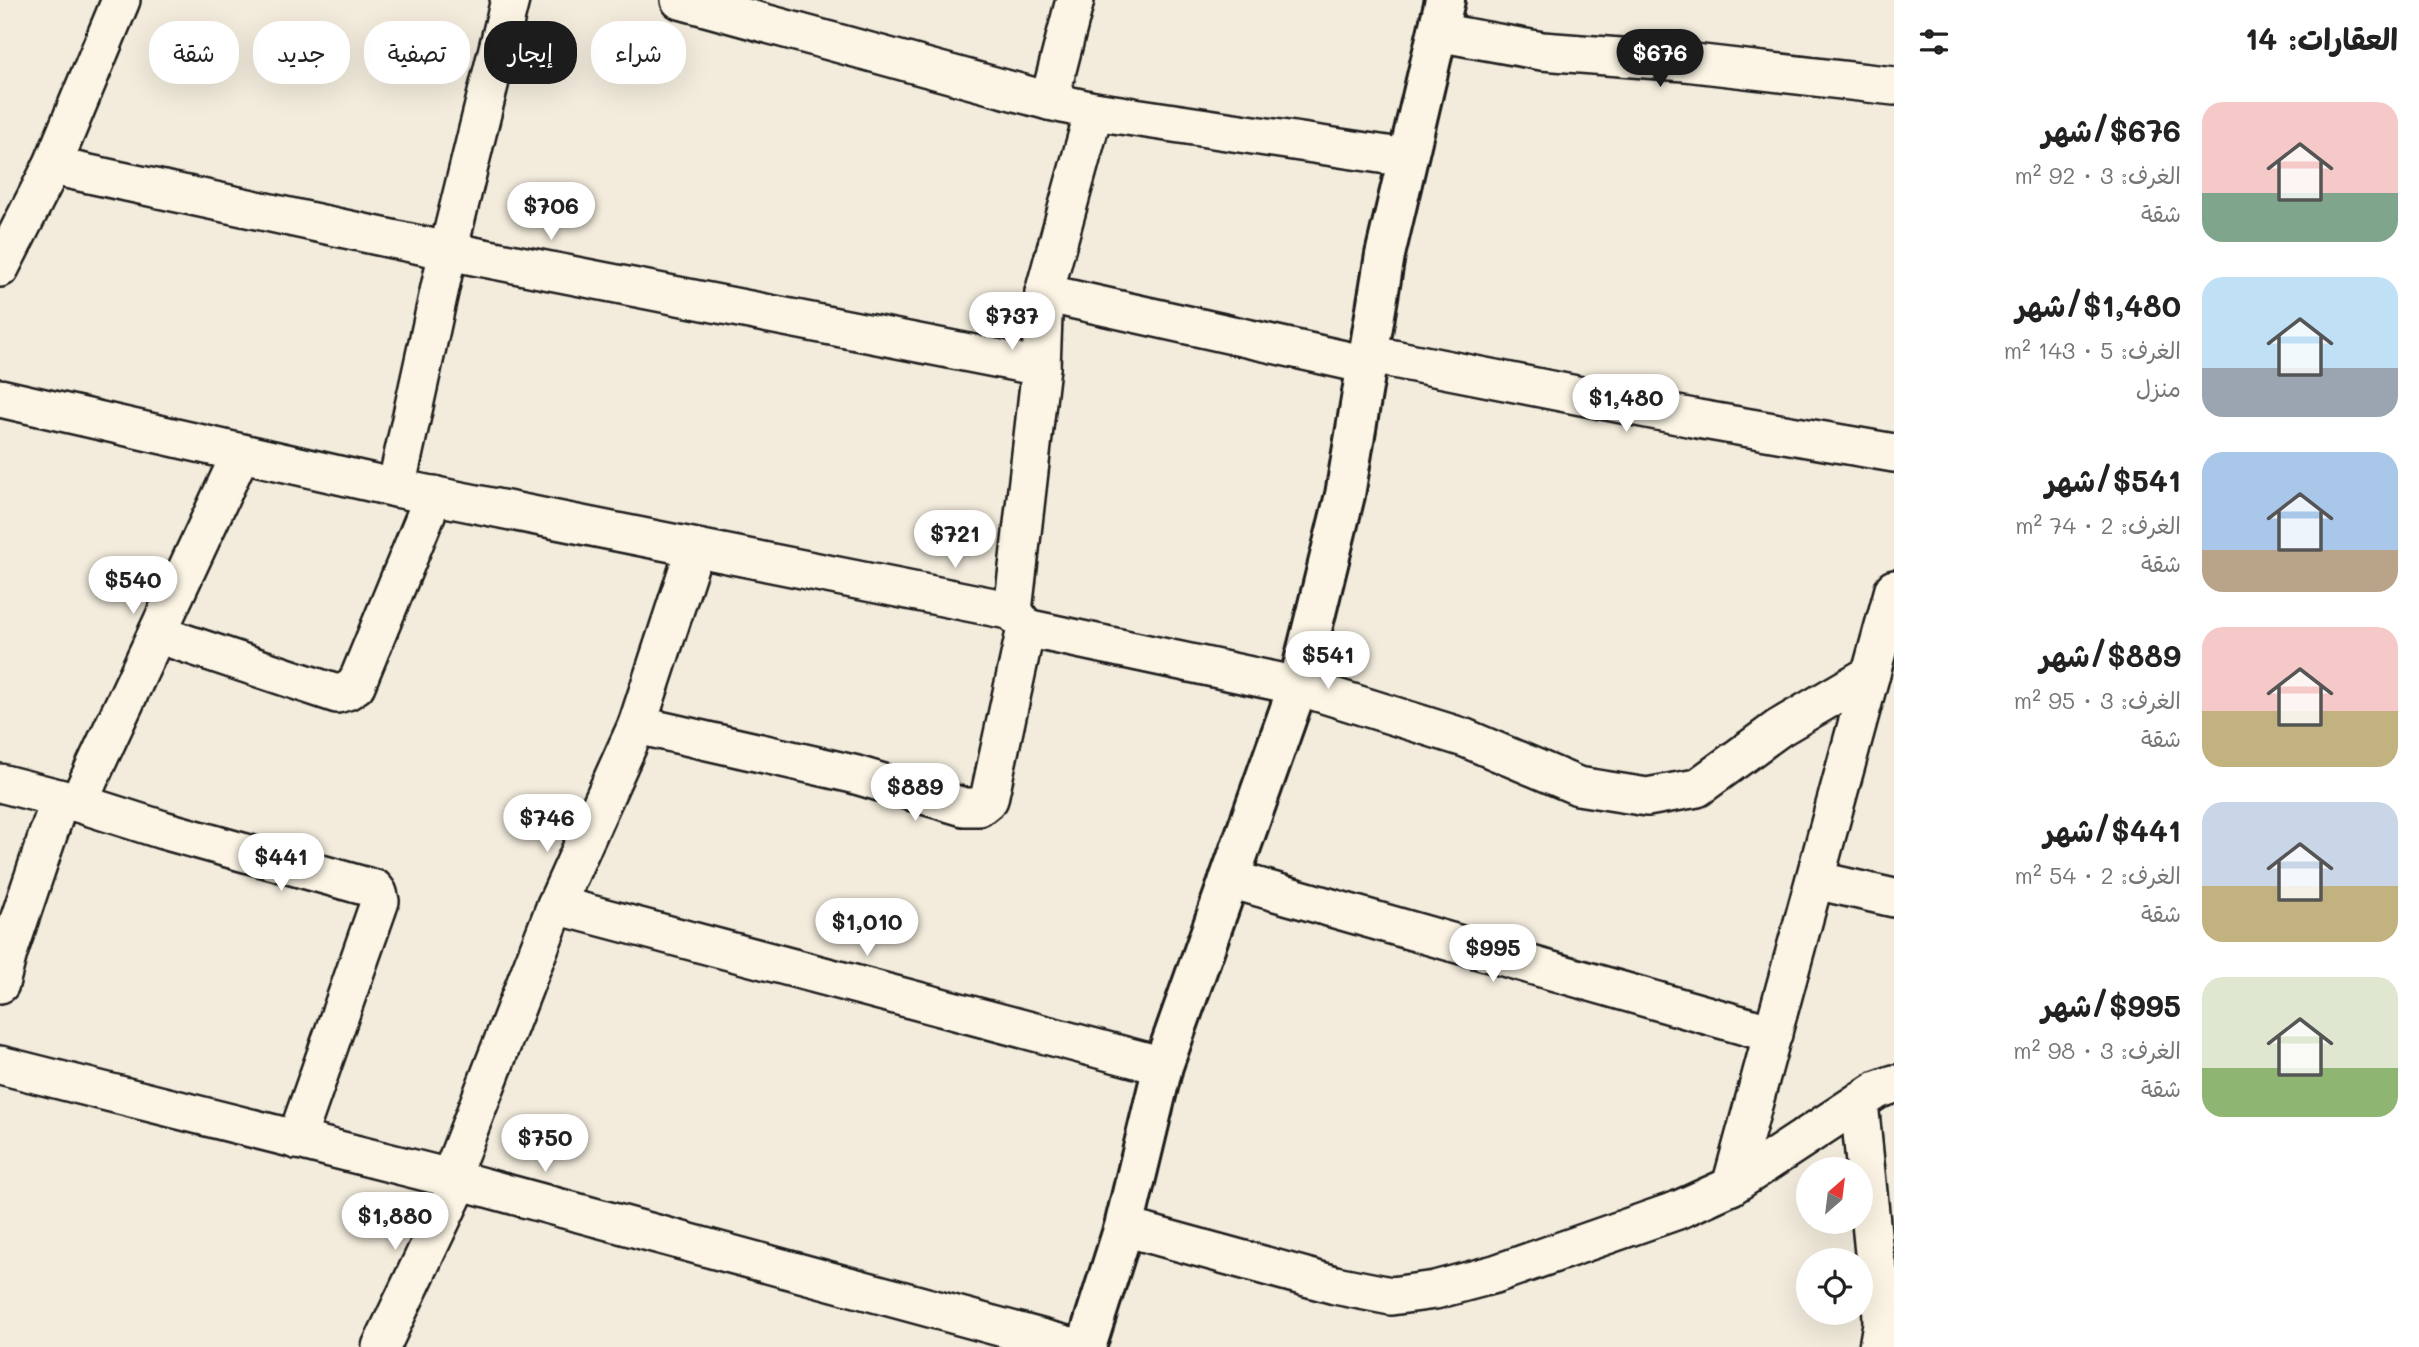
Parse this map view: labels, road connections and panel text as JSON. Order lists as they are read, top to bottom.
{
  "north": "top right",
  "page": {
    "heading": "العقارات: 14",
    "chip": [
      "شراء",
      "إيجار",
      "تصفية",
      "جديد",
      "شقة"
    ],
    "price": [
      "$676",
      "$706",
      "$737",
      "$1,480",
      "$721",
      "$540",
      "$541",
      "$889",
      "$746",
      "$441",
      "$1,010",
      "$995",
      "$750",
      "$1,880"
    ],
    "list": [
      {
        "name": "$676/شهر",
        "note": "الغرف: 3 · 92 m² · شقة"
      },
      {
        "name": "$1,480/شهر",
        "note": "الغرف: 5 · 143 m² · منزل"
      },
      {
        "name": "$541/شهر",
        "note": "الغرف: 2 · 74 m² · شقة"
      },
      {
        "name": "$889/شهر",
        "note": "الغرف: 3 · 95 m² · شقة"
      },
      {
        "name": "$441/شهر",
        "note": "الغرف: 2 · 54 m² · شقة"
      },
      {
        "name": "$995/شهر",
        "note": "الغرف: 3 · 98 m² · شقة"
      }
    ]
  }
}
